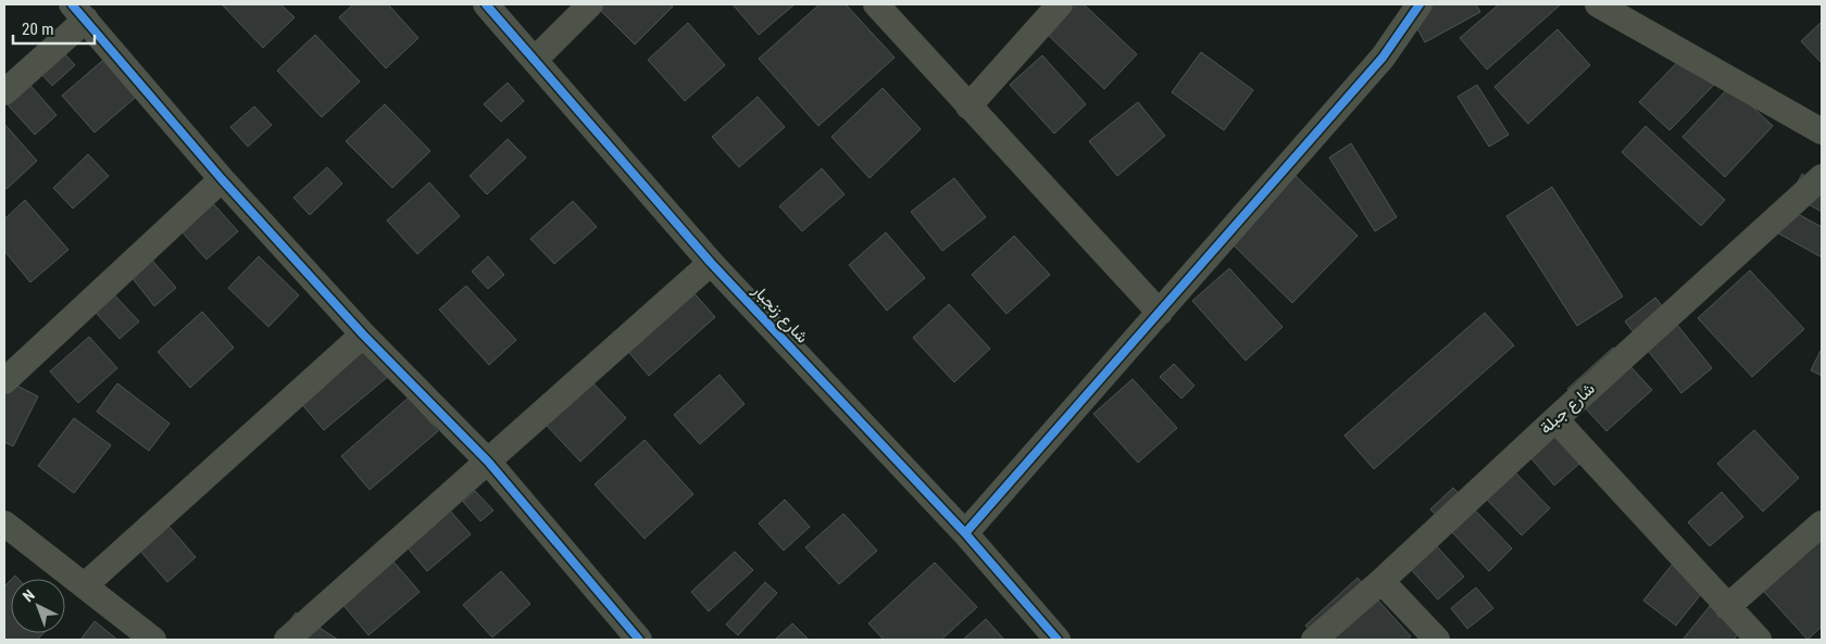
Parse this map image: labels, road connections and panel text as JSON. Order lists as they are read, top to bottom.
{
  "streets": {
    "street": ["شارع زنجبار", "شارع جبلة"]
  },
  "scale_bar": "20 m",
  "north": "top left"
}
